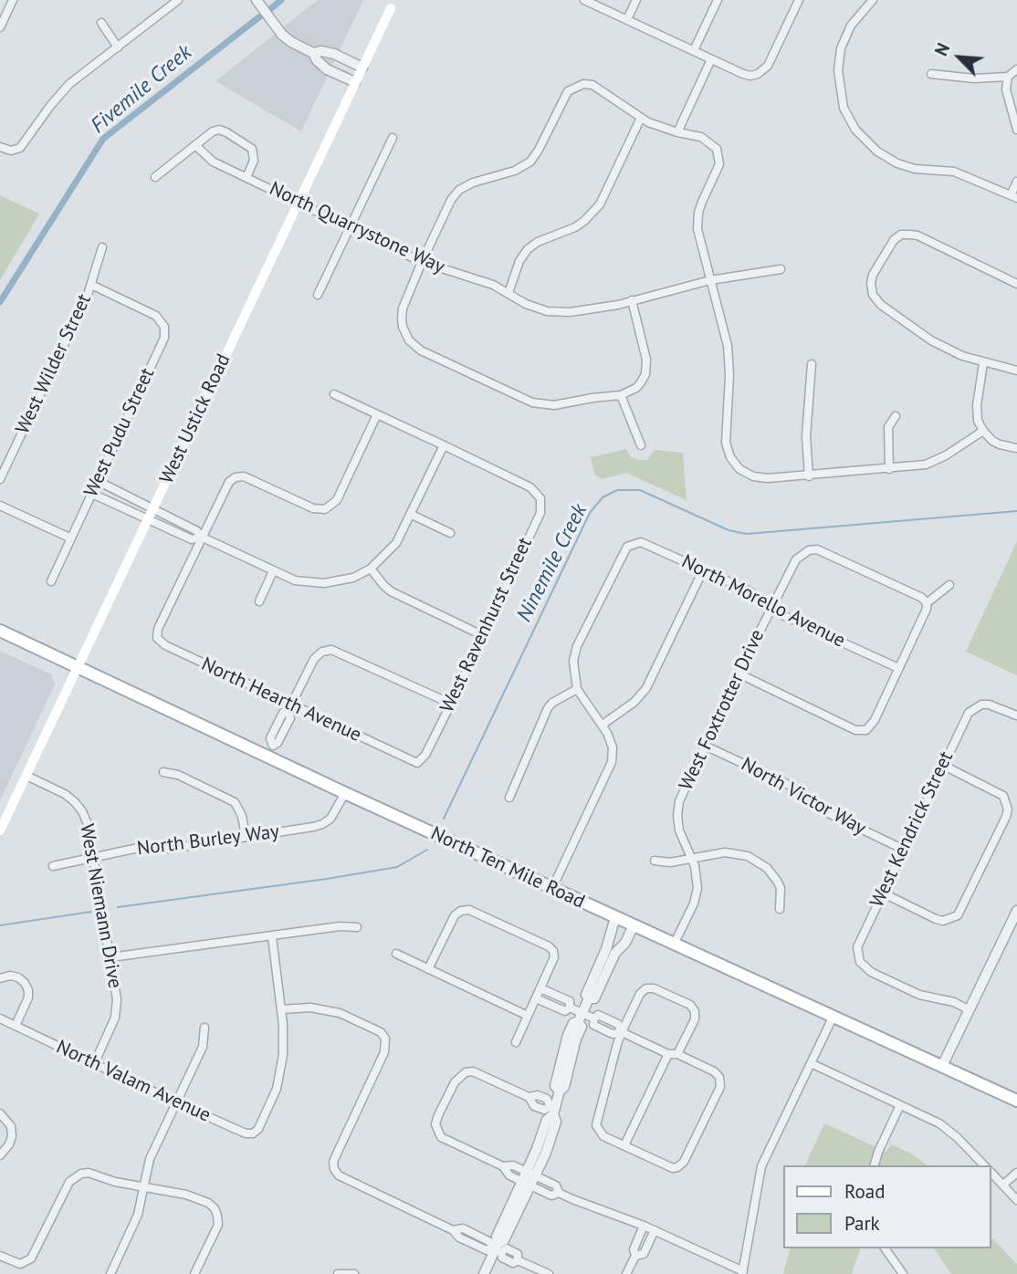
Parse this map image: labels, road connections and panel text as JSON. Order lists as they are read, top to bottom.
{
  "streets": {
    "main road": ["West Ustick Road", "North Ten Mile Road"],
    "street": [
      "North Quarrystone Way",
      "West Wilder Street",
      "West Pudu Street",
      "North Morello Avenue",
      "West Ravenhurst Street",
      "North Hearth Avenue",
      "West Foxtrotter Drive",
      "North Victor Way",
      "West Kendrick Street",
      "North Burley Way",
      "West Niemann Drive",
      "North Valam Avenue"
    ]
  },
  "crossings": [
    ["North Quarrystone Way", "West Ustick Road"],
    ["West Wilder Street", "West Pudu Street"],
    ["West Ustick Road", "North Ten Mile Road"],
    ["West Ustick Road", "West Niemann Drive"],
    ["North Morello Avenue", "West Foxtrotter Drive"],
    ["West Ravenhurst Street", "North Hearth Avenue"],
    ["West Foxtrotter Drive", "North Victor Way"],
    ["West Foxtrotter Drive", "North Ten Mile Road"],
    ["North Victor Way", "West Kendrick Street"],
    ["North Burley Way", "North Ten Mile Road"],
    ["North Burley Way", "West Niemann Drive"],
    ["West Niemann Drive", "North Valam Avenue"]
  ],
  "water": ["Fivemile Creek", "Ninemile Creek"],
  "legend": ["Road", "Park"],
  "north": "top left"
}
